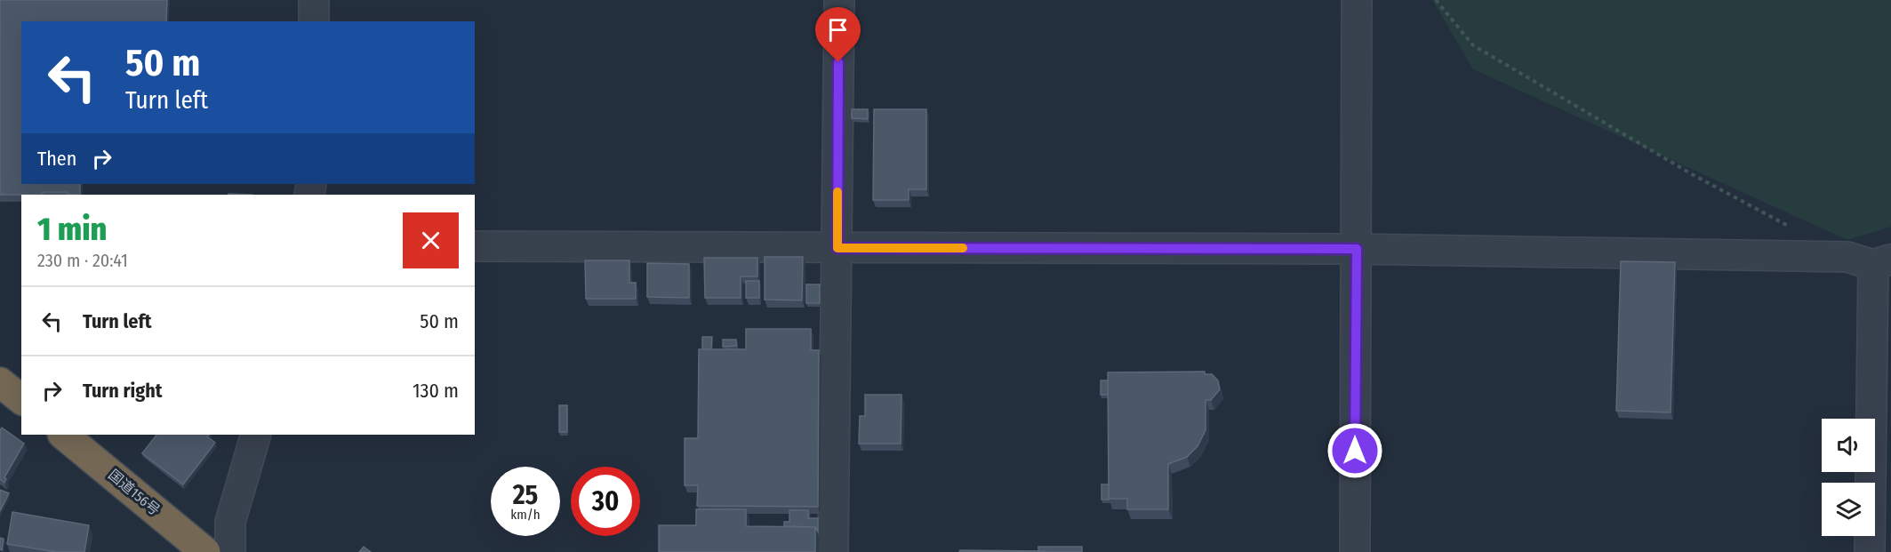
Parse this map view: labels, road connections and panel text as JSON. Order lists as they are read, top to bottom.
{
  "streets": {
    "highway": ["国道156号"]
  },
  "page": {
    "turn": ["50 m", "Turn left"],
    "then": "Then",
    "heading": ["1 min", "230 m · 20:41"],
    "list": [
      {
        "name": "Turn left",
        "value": "50 m"
      },
      {
        "name": "Turn right",
        "value": "130 m"
      }
    ],
    "speed": "25 km/h",
    "limit": "30"
  }
}
